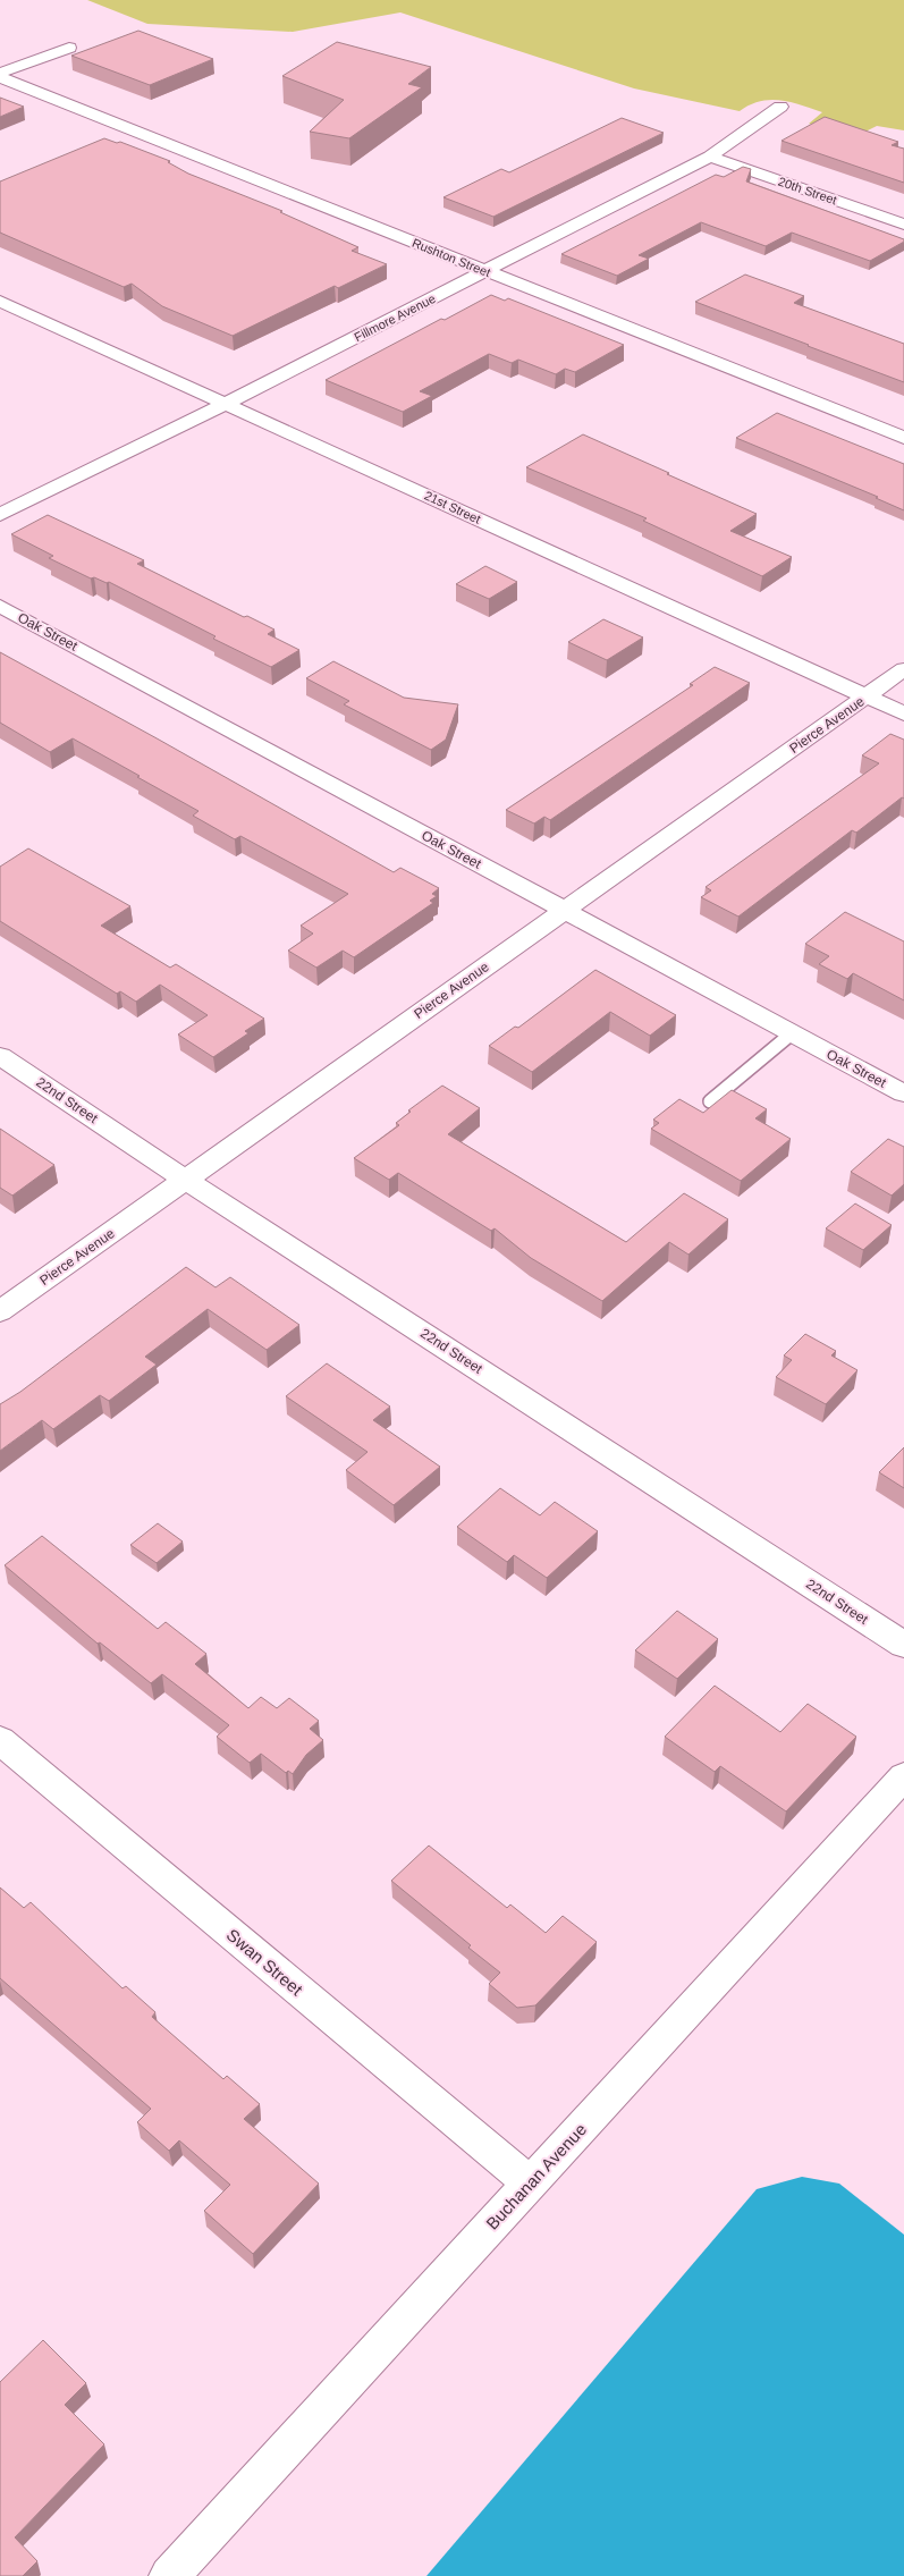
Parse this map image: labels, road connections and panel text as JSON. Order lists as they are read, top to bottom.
{
  "streets": {
    "street": [
      "20th Street",
      "Rushton Street",
      "Fillmore Avenue",
      "21st Street",
      "Oak Street",
      "Pierce Avenue",
      "22nd Street",
      "Swan Street",
      "Buchanan Avenue"
    ]
  },
  "crossings": [
    ["20th Street", "Fillmore Avenue"],
    ["Rushton Street", "Fillmore Avenue"],
    ["Fillmore Avenue", "21st Street"],
    ["21st Street", "Pierce Avenue"],
    ["Oak Street", "Pierce Avenue"],
    ["Pierce Avenue", "22nd Street"],
    ["Swan Street", "Buchanan Avenue"]
  ]
}
